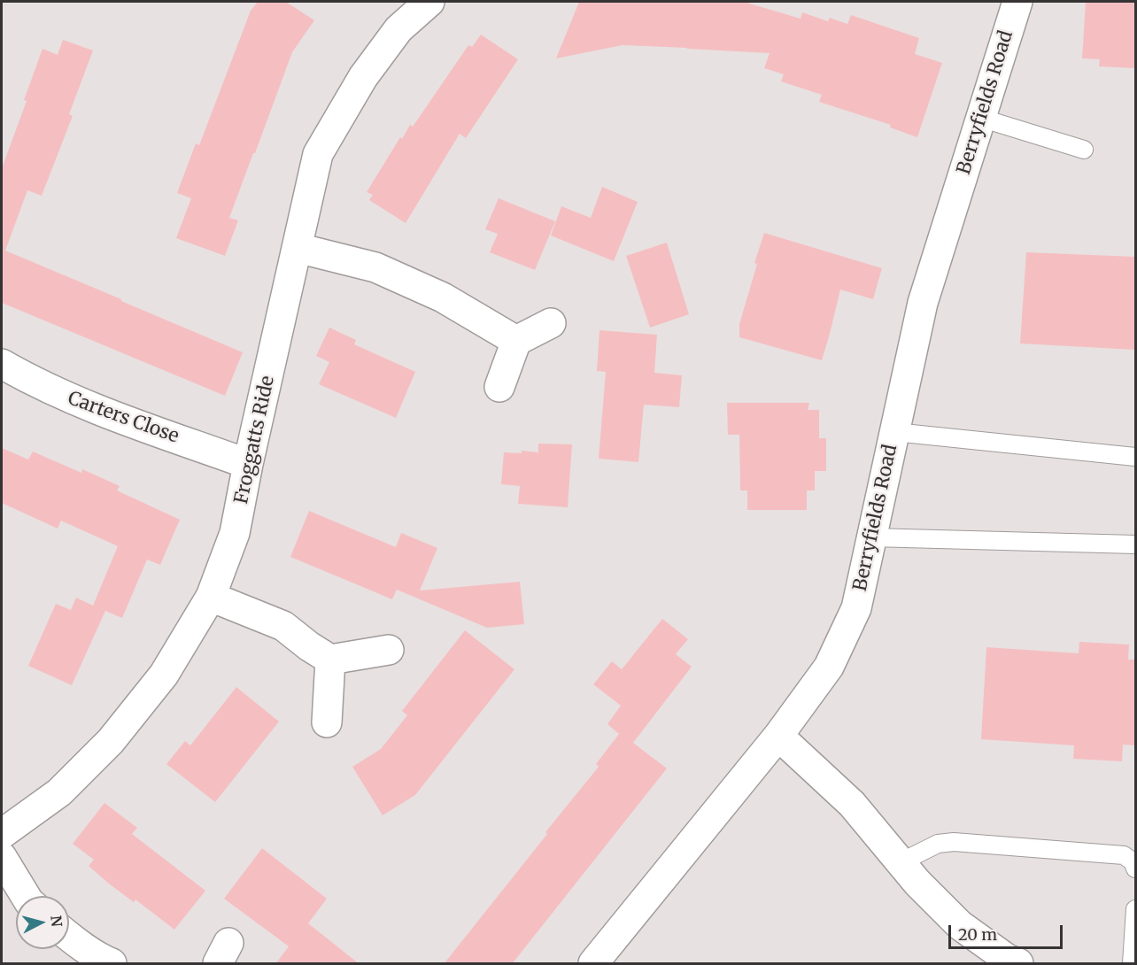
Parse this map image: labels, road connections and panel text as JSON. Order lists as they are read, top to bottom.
{
  "streets": {
    "street": ["Berryfields Road", "Carters Close", "Froggatts Ride"]
  },
  "crossings": [
    ["Carters Close", "Froggatts Ride"]
  ],
  "scale_bar": "20 m",
  "north": "right"
}
